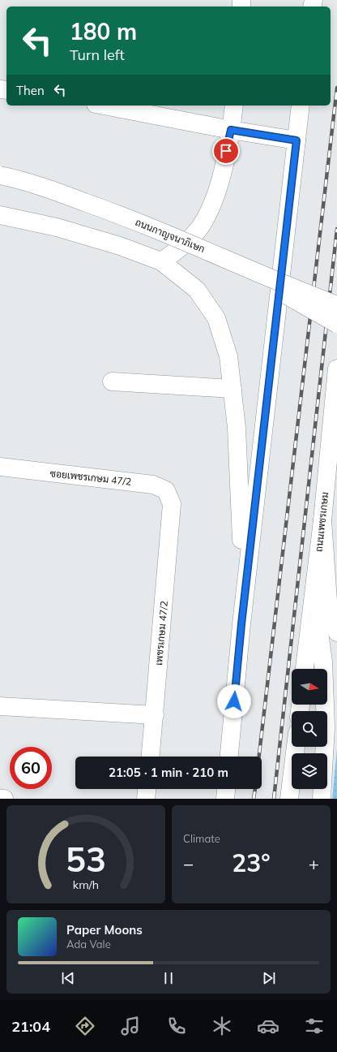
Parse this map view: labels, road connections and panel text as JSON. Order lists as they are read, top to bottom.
{
  "streets": {
    "main road": [
      "ถนนกาญจนาภิเษก",
      "ซอยเพชรเกษม 47/2",
      "ถนนเพชรเกษม",
      "เพชรเกษม 47/2"
    ]
  },
  "crossings": [
    ["ซอยเพชรเกษม 47/2", "เพชรเกษม 47/2"]
  ],
  "north": "right",
  "page": {
    "turn": ["180 m", "Turn left"],
    "then": "Then",
    "limit": "60",
    "trip": "21:05 · 1 min · 210 m",
    "tile": "Climate",
    "heat": ["−", "23°", "+"],
    "song": ["Paper Moons", "Ada Vale"],
    "tabs": "21:04",
    "gauge": ["53", "km/h"]
  }
}
